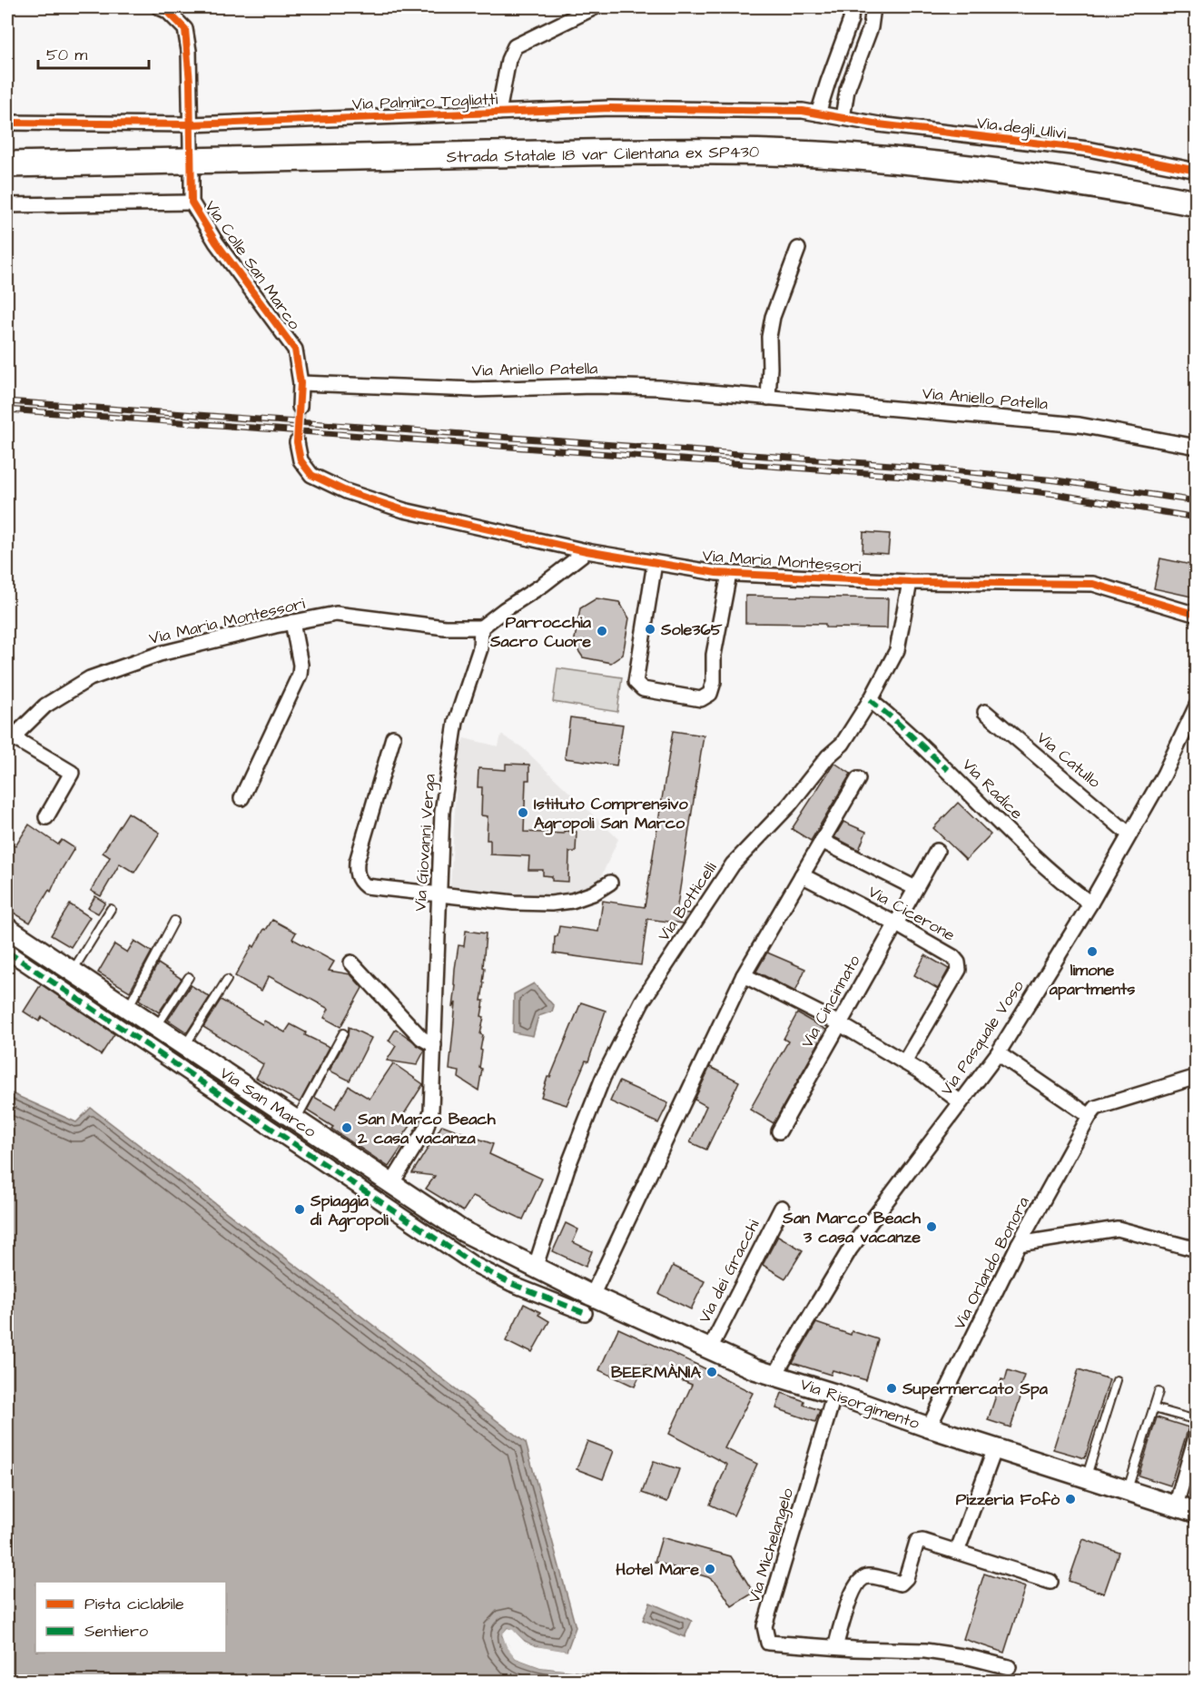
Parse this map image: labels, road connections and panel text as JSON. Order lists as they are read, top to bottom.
{
  "streets": {
    "highway": ["Strada Statale 18 var Cilentana ex SP430"],
    "main road": ["Via San Marco", "Via Risorgimento"],
    "street": [
      "Via Palmiro Togliatti",
      "Via degli Ulivi",
      "Via Colle San Marco",
      "Via Aniello Patella",
      "Via Maria Montessori",
      "Via Catullo",
      "Via Radice",
      "Via Giovanni Verga",
      "Via Botticelli",
      "Via Cicerone",
      "Via Cincinnato",
      "Via Pasquale Voso",
      "Via Orlando Bonora",
      "Via dei Gracchi",
      "Via Michelangelo"
    ]
  },
  "crossings": [
    ["Via Palmiro Togliatti", "Via degli Ulivi"],
    ["Via Colle San Marco", "Via Aniello Patella"],
    ["Via Maria Montessori", "Via Giovanni Verga"],
    ["Via Maria Montessori", "Via Botticelli"],
    ["Via Catullo", "Via Pasquale Voso"],
    ["Via Radice", "Via Botticelli"],
    ["Via Radice", "Via Pasquale Voso"],
    ["Via Giovanni Verga", "Via San Marco"],
    ["Via Botticelli", "Via San Marco"],
    ["Via Botticelli", "Via Risorgimento"],
    ["Via Cicerone", "Via Cincinnato"],
    ["Via Pasquale Voso", "Via Risorgimento"],
    ["Via San Marco", "Via Risorgimento"],
    ["Via Orlando Bonora", "Via Risorgimento"],
    ["Via dei Gracchi", "Via Risorgimento"],
    ["Via Risorgimento", "Via Michelangelo"]
  ],
  "places": [
    "Sole365",
    "Parrocchia Sacro Cuore",
    "Istituto Comprensivo Agropoli San Marco",
    "limone apartments",
    "San Marco Beach 2 casa vacanza",
    "Spiaggia di Agropoli",
    "San Marco Beach 3 casa vacanze",
    "BEERMÀNÌA",
    "Supermercato Spa",
    "Pizzeria Fofò",
    "Hotel Mare"
  ],
  "legend": ["Pista ciclabile", "Sentiero"],
  "scale_bar": "50 m"
}
